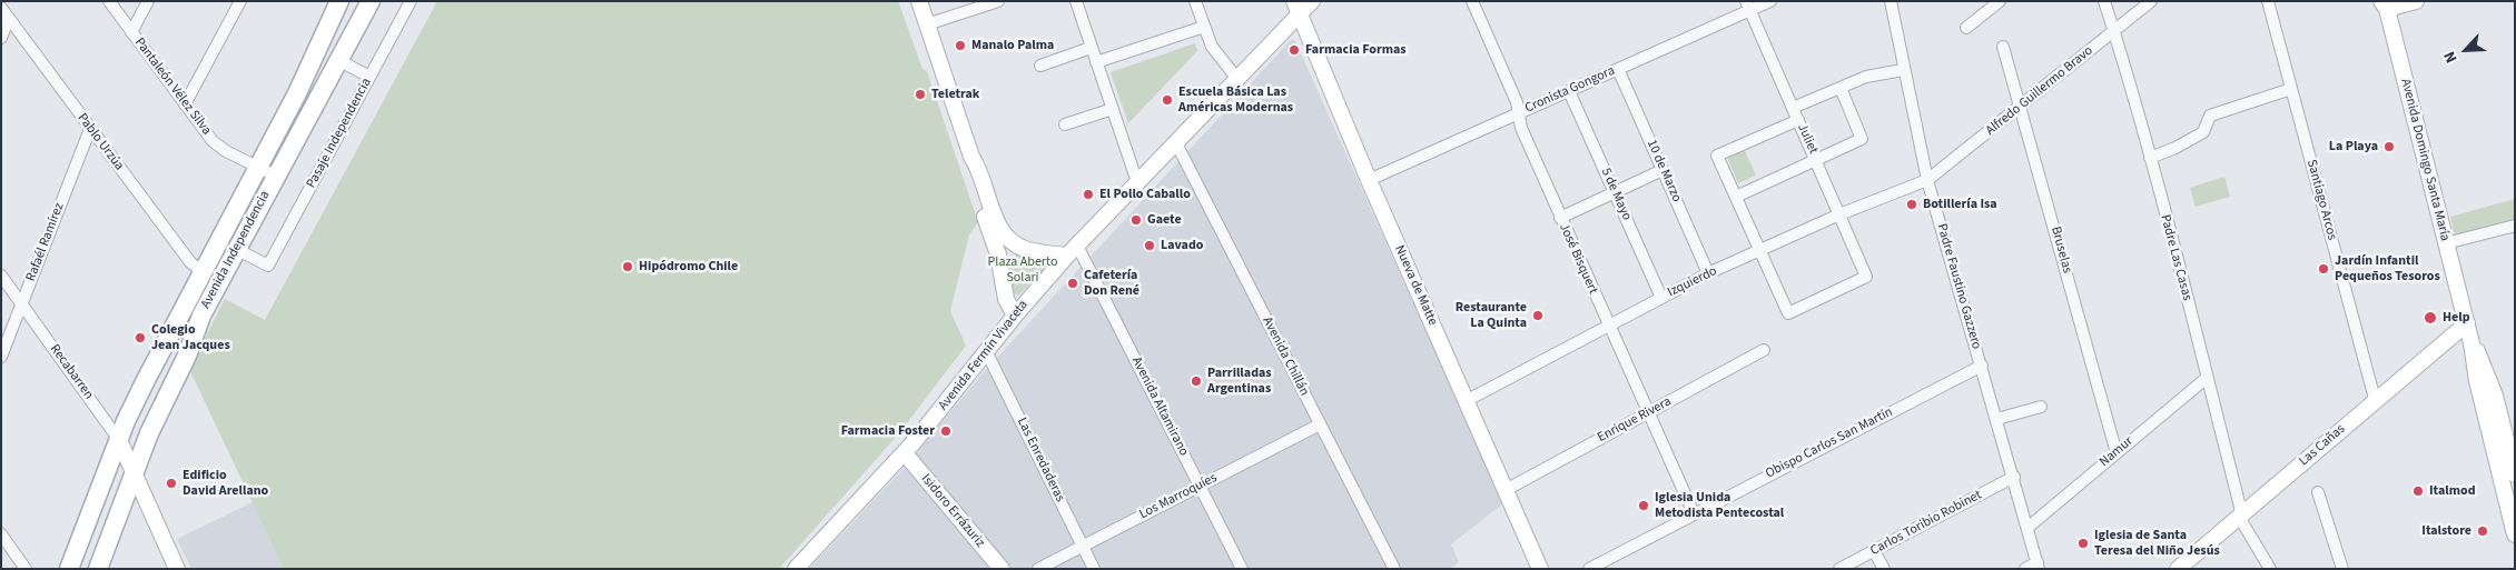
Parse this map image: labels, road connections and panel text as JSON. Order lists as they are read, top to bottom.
{
  "streets": {
    "main road": ["Avenida Independencia"],
    "street": [
      "Pantaleón Vélez Silva",
      "Cronista Gongora",
      "Alfredo Guillermo Bravo",
      "Pasaje Independencia",
      "Juliet",
      "Pablo Urzúa",
      "Avenida Domingo Santa María",
      "10 de Marzo",
      "5 de Mayo",
      "Santiago Arcos",
      "Rafaél Ramírez",
      "Bruselas",
      "Padre Las Casas",
      "José Bisquert",
      "Izquierdo",
      "Nueva de Matte",
      "Padre Faustino Gazzero",
      "Avenida Fermín Vivaceta",
      "Avenida Chillán",
      "Recabarren",
      "Avenida Altamirano",
      "Enrique Rivera",
      "Obispo Carlos San Martín",
      "Las Cañas",
      "Namur",
      "Las Enredaderas",
      "Los Marroquíes",
      "Isidoro Errázuriz",
      "Carlos Toribio Robinet"
    ]
  },
  "crossings": [
    ["Pantaleón Vélez Silva", "Avenida Independencia"],
    ["Cronista Gongora", "Juliet"],
    ["Cronista Gongora", "10 de Marzo"],
    ["Cronista Gongora", "5 de Mayo"],
    ["Cronista Gongora", "José Bisquert"],
    ["Cronista Gongora", "Nueva de Matte"],
    ["Alfredo Guillermo Bravo", "Bruselas"],
    ["Alfredo Guillermo Bravo", "Padre Las Casas"],
    ["Alfredo Guillermo Bravo", "Izquierdo"],
    ["Alfredo Guillermo Bravo", "Padre Faustino Gazzero"],
    ["Pasaje Independencia", "Avenida Independencia"],
    ["Juliet", "Izquierdo"],
    ["Pablo Urzúa", "Rafaél Ramírez"],
    ["Pablo Urzúa", "Avenida Independencia"],
    ["Avenida Domingo Santa María", "Las Cañas"],
    ["10 de Marzo", "Izquierdo"],
    ["5 de Mayo", "Izquierdo"],
    ["Santiago Arcos", "Las Cañas"],
    ["Rafaél Ramírez", "Recabarren"],
    ["Avenida Independencia", "Recabarren"],
    ["Bruselas", "Namur"],
    ["Padre Las Casas", "Las Cañas"],
    ["Padre Las Casas", "Namur"],
    ["José Bisquert", "Izquierdo"],
    ["José Bisquert", "Enrique Rivera"],
    ["José Bisquert", "Obispo Carlos San Martín"],
    ["Izquierdo", "Nueva de Matte"],
    ["Izquierdo", "Padre Faustino Gazzero"],
    ["Nueva de Matte", "Avenida Fermín Vivaceta"],
    ["Nueva de Matte", "Enrique Rivera"],
    ["Padre Faustino Gazzero", "Obispo Carlos San Martín"],
    ["Padre Faustino Gazzero", "Namur"],
    ["Padre Faustino Gazzero", "Carlos Toribio Robinet"],
    ["Avenida Fermín Vivaceta", "Avenida Chillán"],
    ["Avenida Fermín Vivaceta", "Avenida Altamirano"],
    ["Avenida Fermín Vivaceta", "Las Enredaderas"],
    ["Avenida Fermín Vivaceta", "Isidoro Errázuriz"],
    ["Avenida Chillán", "Los Marroquíes"],
    ["Avenida Altamirano", "Los Marroquíes"],
    ["Las Enredaderas", "Los Marroquíes"]
  ],
  "parks": ["Plaza Aberto Solari"],
  "places": [
    "Manalo Palma",
    "Farmacia Formas",
    "Teletrak",
    "Escuela Básica Las Américas Modernas",
    "La Playa",
    "El Pollo Caballo",
    "Botillería Isa",
    "Gaete",
    "Lavado",
    "Hipódromo Chile",
    "Jardín Infantil Pequeños Tesoros",
    "Cafetería Don René",
    "Restaurante La Quinta",
    "Help",
    "Colegio Jean Jacques",
    "Parrilladas Argentinas",
    "Farmacia Foster",
    "Edificio David Arellano",
    "Italmod",
    "Iglesia Unida Metodista Pentecostal",
    "Italstore",
    "Iglesia de Santa Teresa del Niño Jesús"
  ],
  "north": "bottom left"
}
